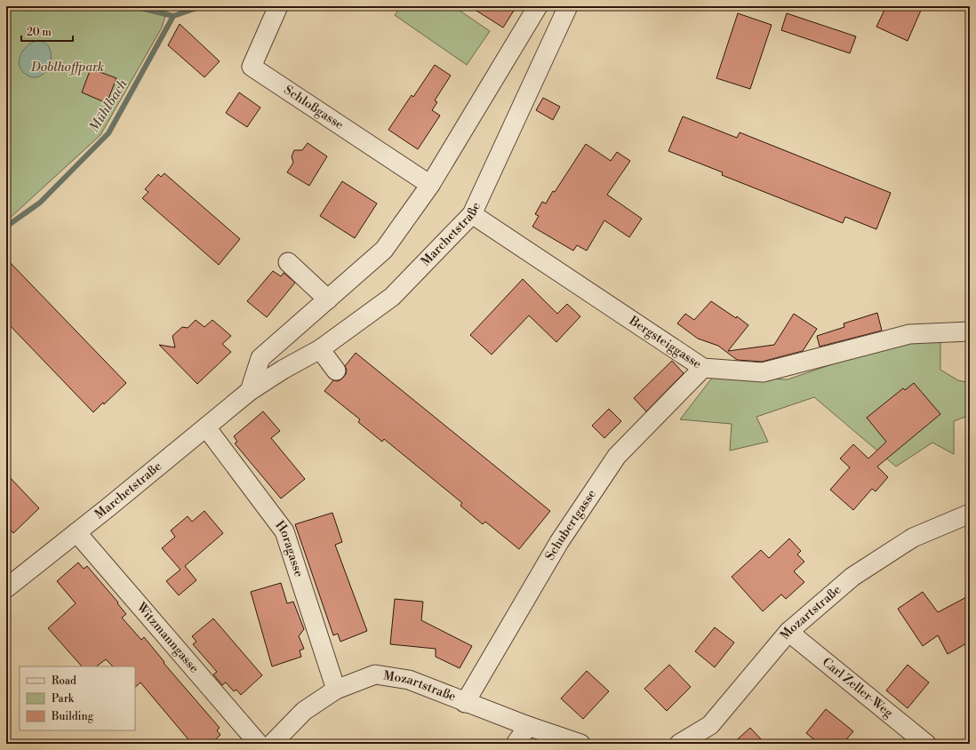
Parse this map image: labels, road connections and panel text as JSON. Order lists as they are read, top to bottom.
{
  "streets": {
    "street": [
      "Schloßgasse",
      "Marchetstraße",
      "Bergsteiggasse",
      "Schubertgasse",
      "Horagasse",
      "Mozartstraße",
      "Witzmanngasse",
      "Carl Zeller-Weg"
    ]
  },
  "crossings": [
    ["Marchetstraße", "Bergsteiggasse"],
    ["Marchetstraße", "Horagasse"],
    ["Marchetstraße", "Witzmanngasse"],
    ["Bergsteiggasse", "Schubertgasse"],
    ["Schubertgasse", "Mozartstraße"],
    ["Horagasse", "Mozartstraße"],
    ["Mozartstraße", "Carl Zeller-Weg"]
  ],
  "water": ["Mühlbach"],
  "parks": ["Doblhoffpark"],
  "legend": ["Road", "Park", "Building"],
  "scale_bar": "20 m"
}
